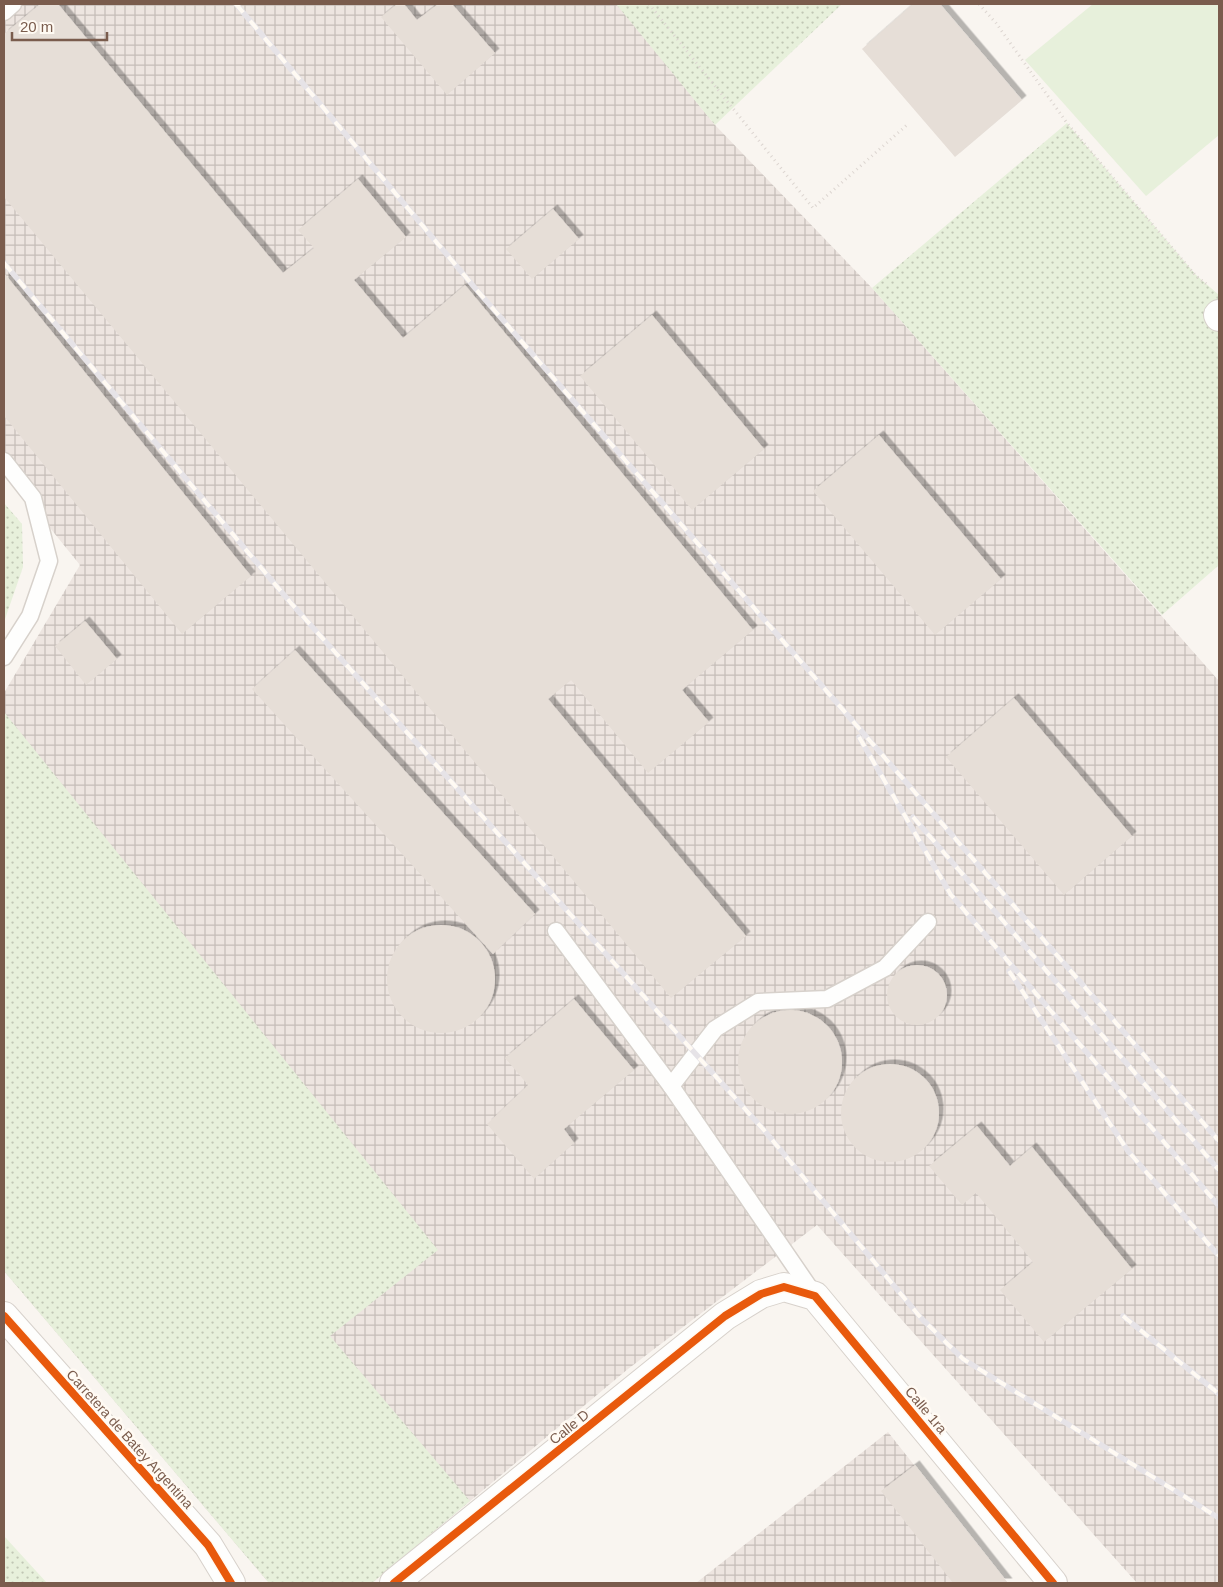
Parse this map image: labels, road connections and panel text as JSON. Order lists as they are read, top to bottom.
{
  "streets": {
    "street": ["Calle 1ra", "Calle D", "Carretera de Batey Argentina"]
  },
  "crossings": [
    ["Calle 1ra", "Calle D"]
  ],
  "scale_bar": "20 m"
}
